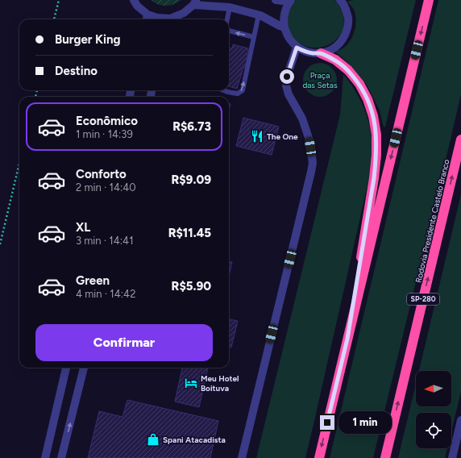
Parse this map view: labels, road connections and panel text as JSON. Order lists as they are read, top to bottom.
{
  "streets": {
    "highway": ["Rodovia Presidente Castelo Branco", "SP-280"]
  },
  "parks": ["Praça das Setas"],
  "places": {
    "restaurant": ["The One"],
    "hotel": ["Meu Hotel Boituva"],
    "shop": ["Spani Atacadista"]
  },
  "north": "left",
  "page": {
    "banner": ["Burger King", "Destino"],
    "list": [
      {
        "name": "Econômico",
        "note": "1 min · 14:39",
        "value": "R$6.73"
      },
      {
        "name": "Conforto",
        "note": "2 min · 14:40",
        "value": "R$9.09"
      },
      {
        "name": "XL",
        "note": "3 min · 14:41",
        "value": "R$11.45"
      },
      {
        "name": "Green",
        "note": "4 min · 14:42",
        "value": "R$5.90"
      }
    ],
    "buttons": "Confirmar",
    "bubble": "1 min"
  }
}
